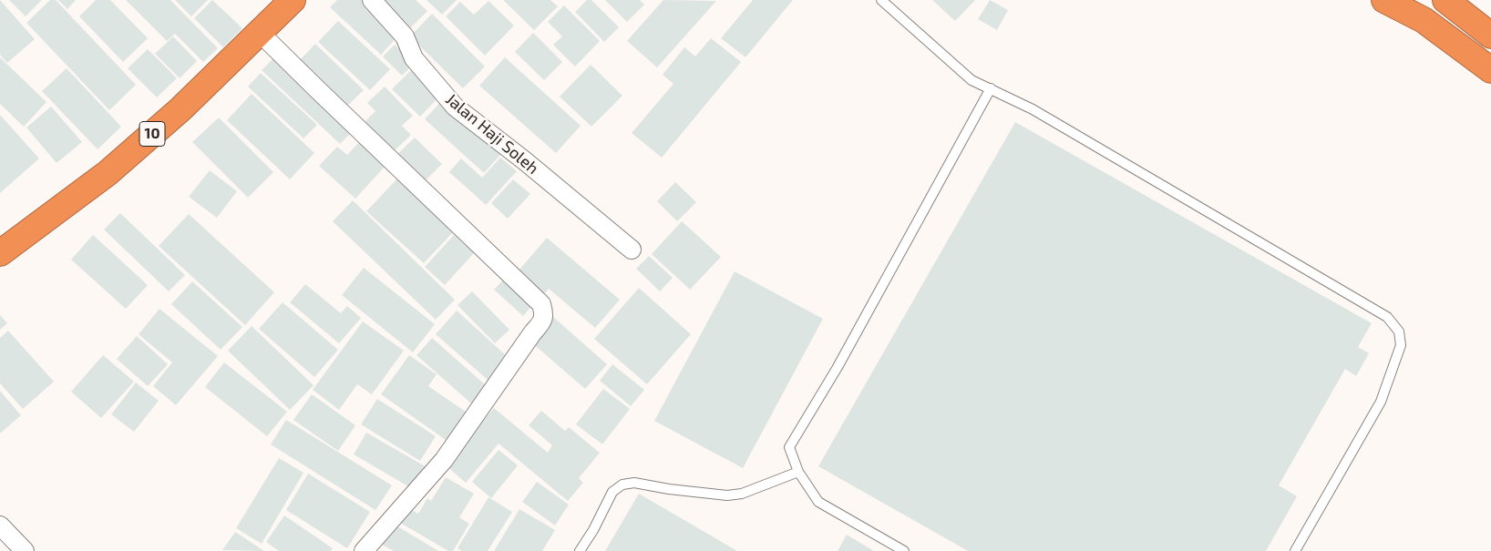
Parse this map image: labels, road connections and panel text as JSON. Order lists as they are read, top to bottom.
{
  "streets": {
    "highway": ["10"],
    "street": ["Jalan Haji Soleh"]
  }
}
